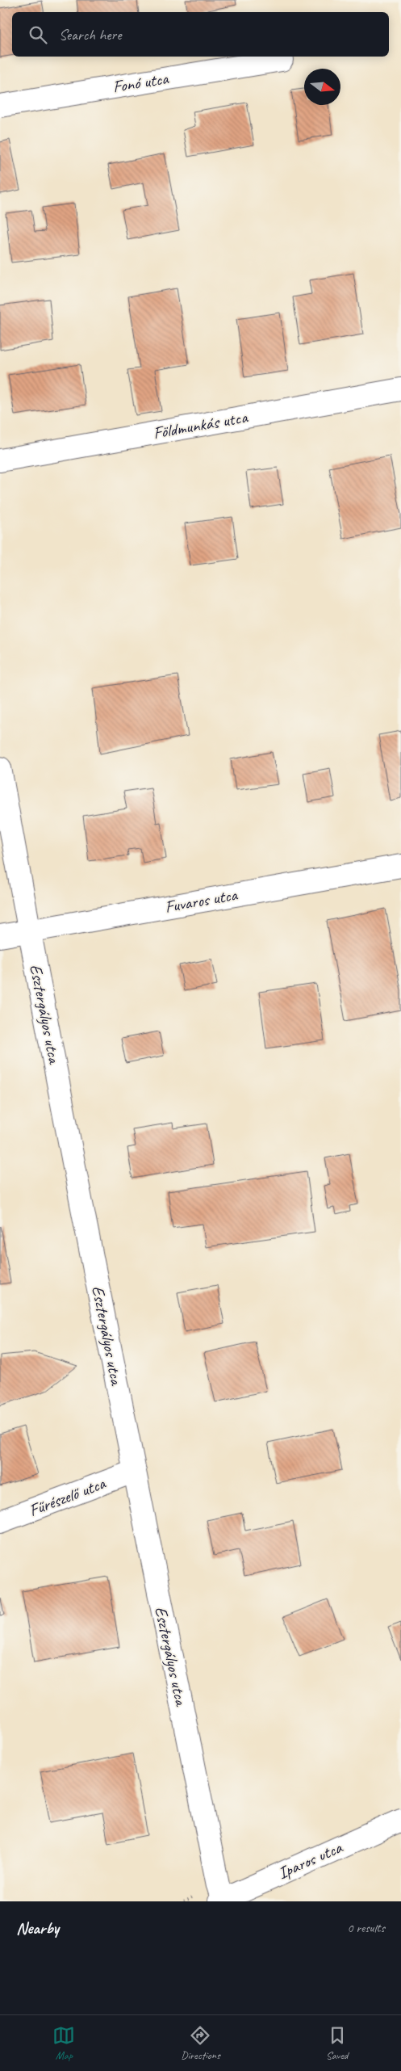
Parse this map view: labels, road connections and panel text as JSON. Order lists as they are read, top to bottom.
{
  "streets": {
    "street": [
      "Fonó utca",
      "Földmunkás utca",
      "Fuvaros utca",
      "Esztergályos utca",
      "Fűrészelő utca",
      "Iparos utca"
    ]
  },
  "crossings": [
    ["Fuvaros utca", "Esztergályos utca"],
    ["Esztergályos utca", "Fűrészelő utca"],
    ["Esztergályos utca", "Iparos utca"]
  ],
  "north": "right",
  "page": {
    "search": "Search here",
    "heading": ["Nearby", "0 results"],
    "nav": ["Map", "Directions", "Saved"]
  }
}
